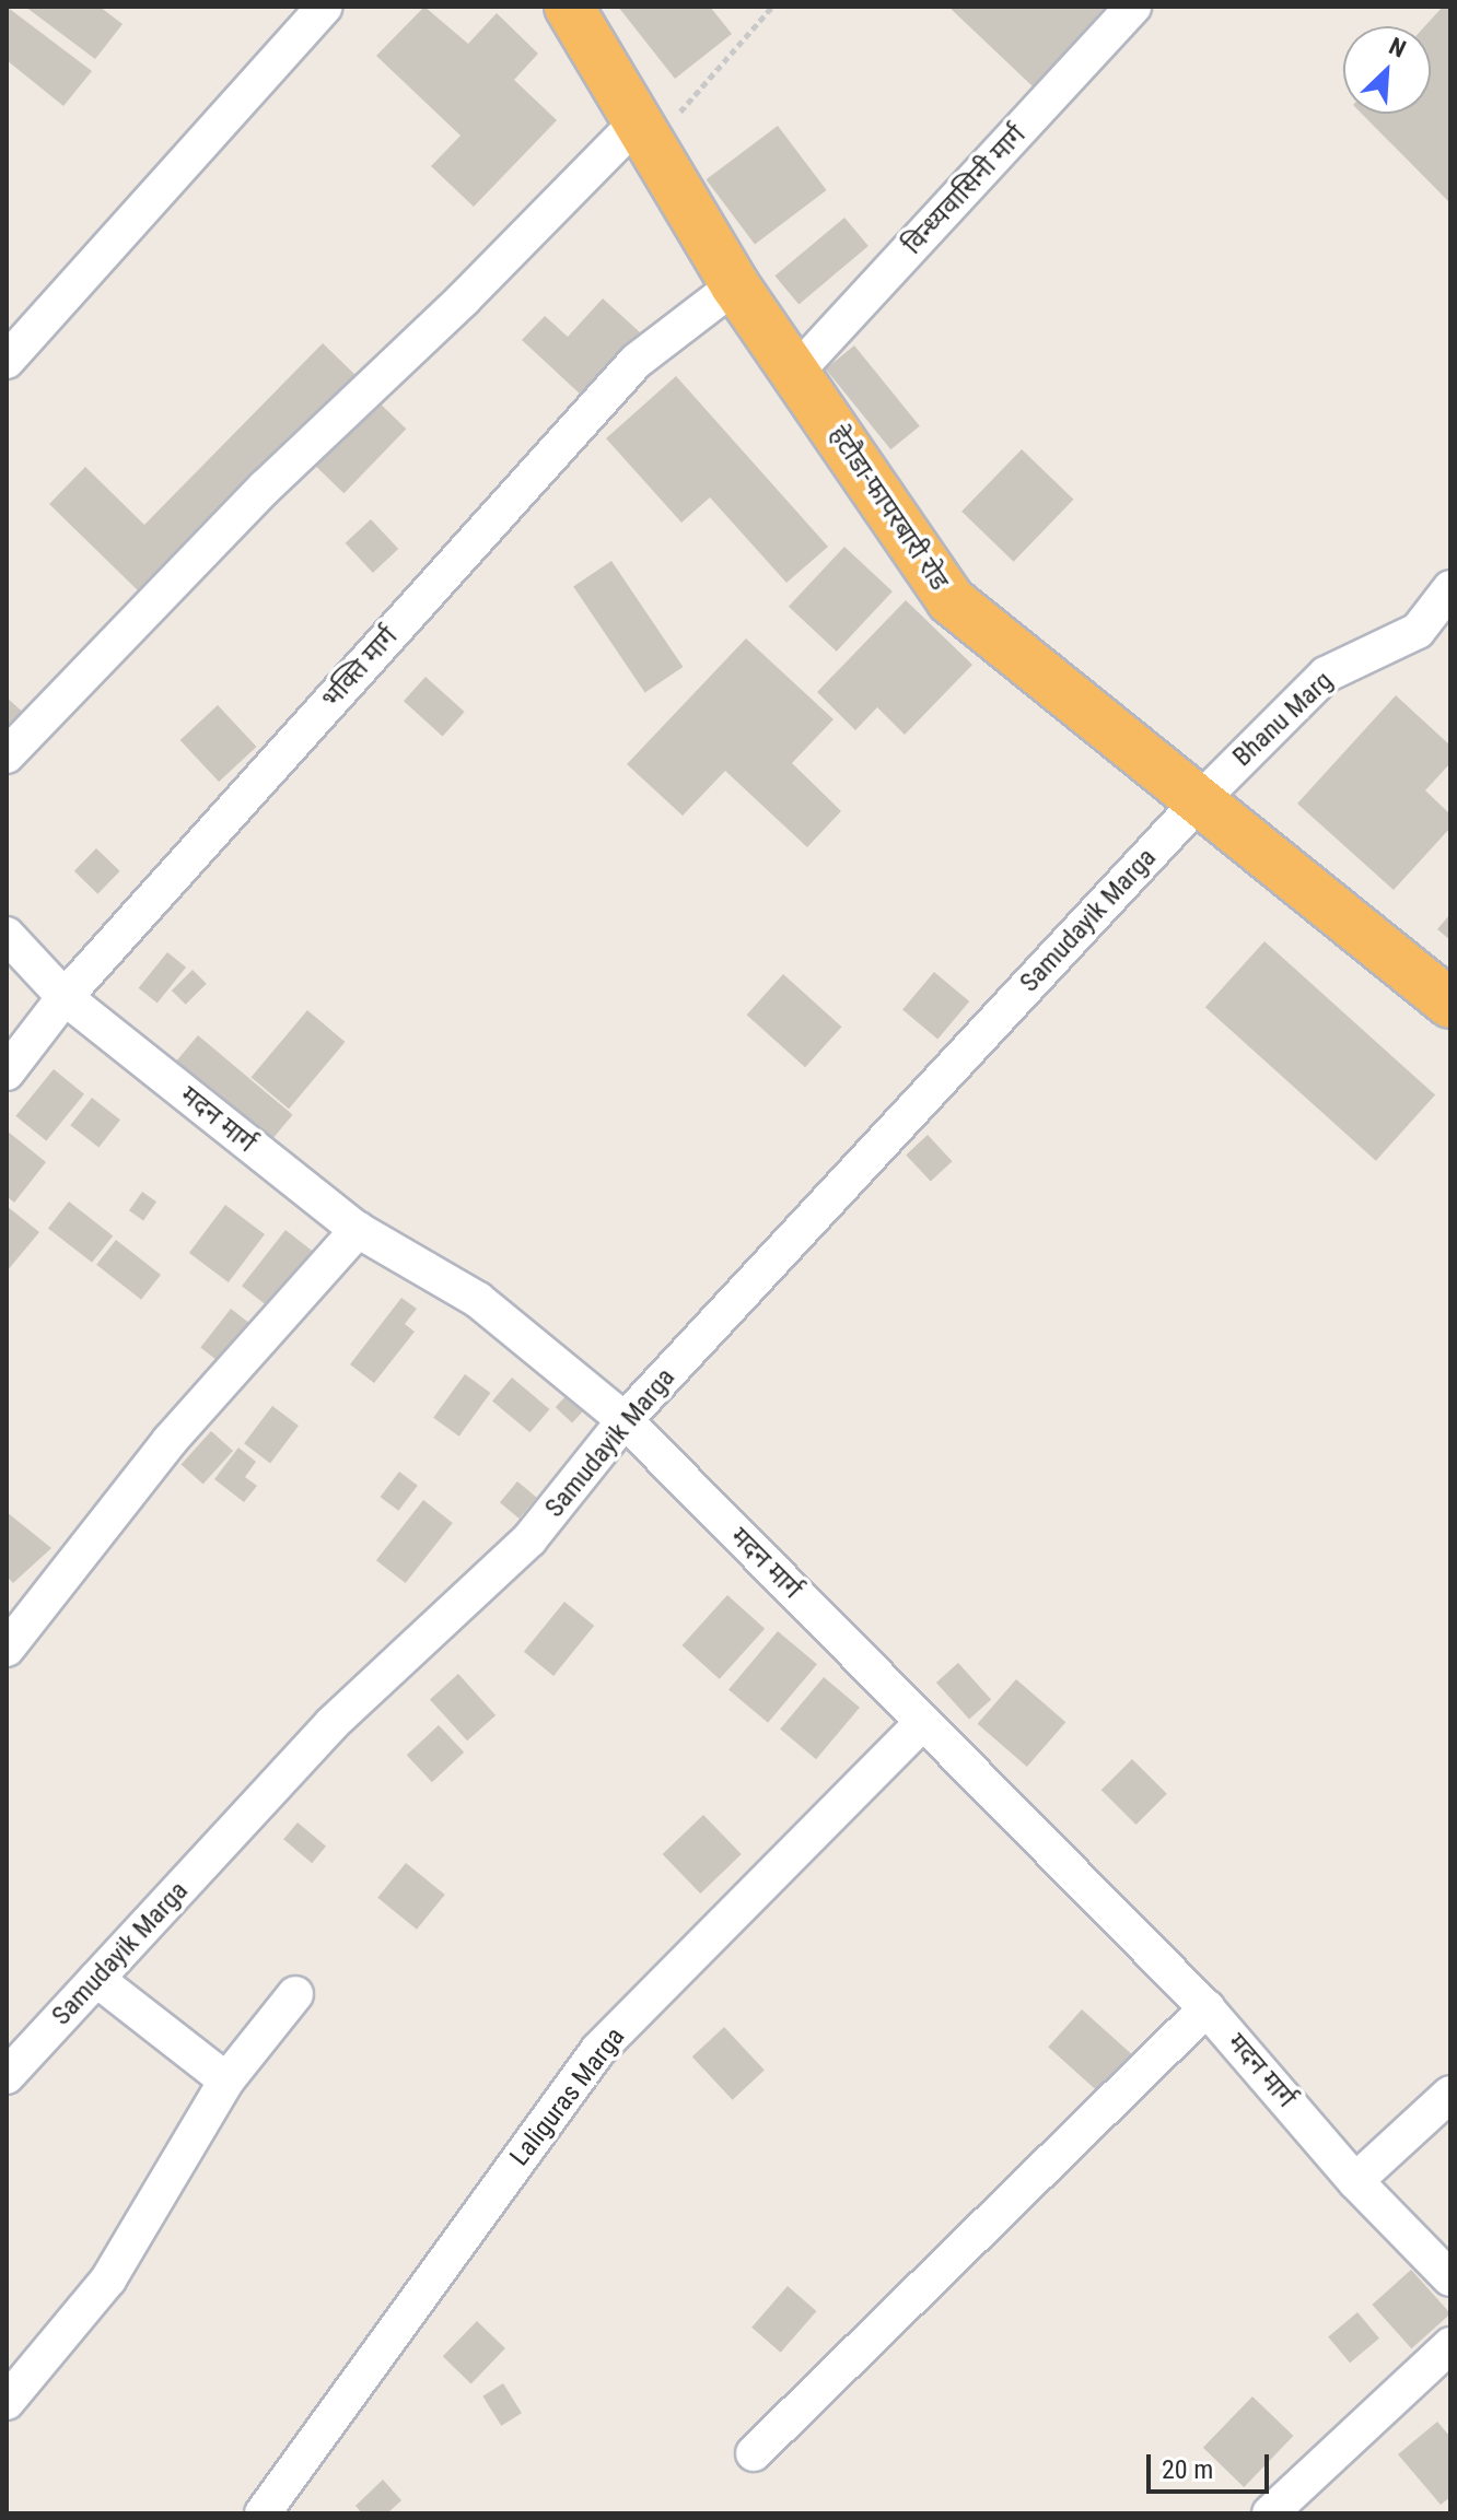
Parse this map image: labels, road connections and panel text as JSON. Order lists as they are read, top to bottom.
{
  "streets": {
    "highway": ["हेटौडा-फापरबारी रोड"],
    "street": [
      "विन्ध्यवासिनी मार्ग",
      "भक्ति मार्ग",
      "Bhanu Marg",
      "Samudayik Marga",
      "मदन मार्ग",
      "Laliguras Marga"
    ]
  },
  "crossings": [
    ["विन्ध्यवासिनी मार्ग", "हेटौडा-फापरबारी रोड"],
    ["हेटौडा-फापरबारी रोड", "भक्ति मार्ग"],
    ["हेटौडा-फापरबारी रोड", "Bhanu Marg"],
    ["हेटौडा-फापरबारी रोड", "Samudayik Marga"],
    ["भक्ति मार्ग", "मदन मार्ग"],
    ["Bhanu Marg", "Samudayik Marga"],
    ["Samudayik Marga", "मदन मार्ग"],
    ["मदन मार्ग", "Laliguras Marga"]
  ],
  "scale_bar": "20 m",
  "north": "top right"
}
